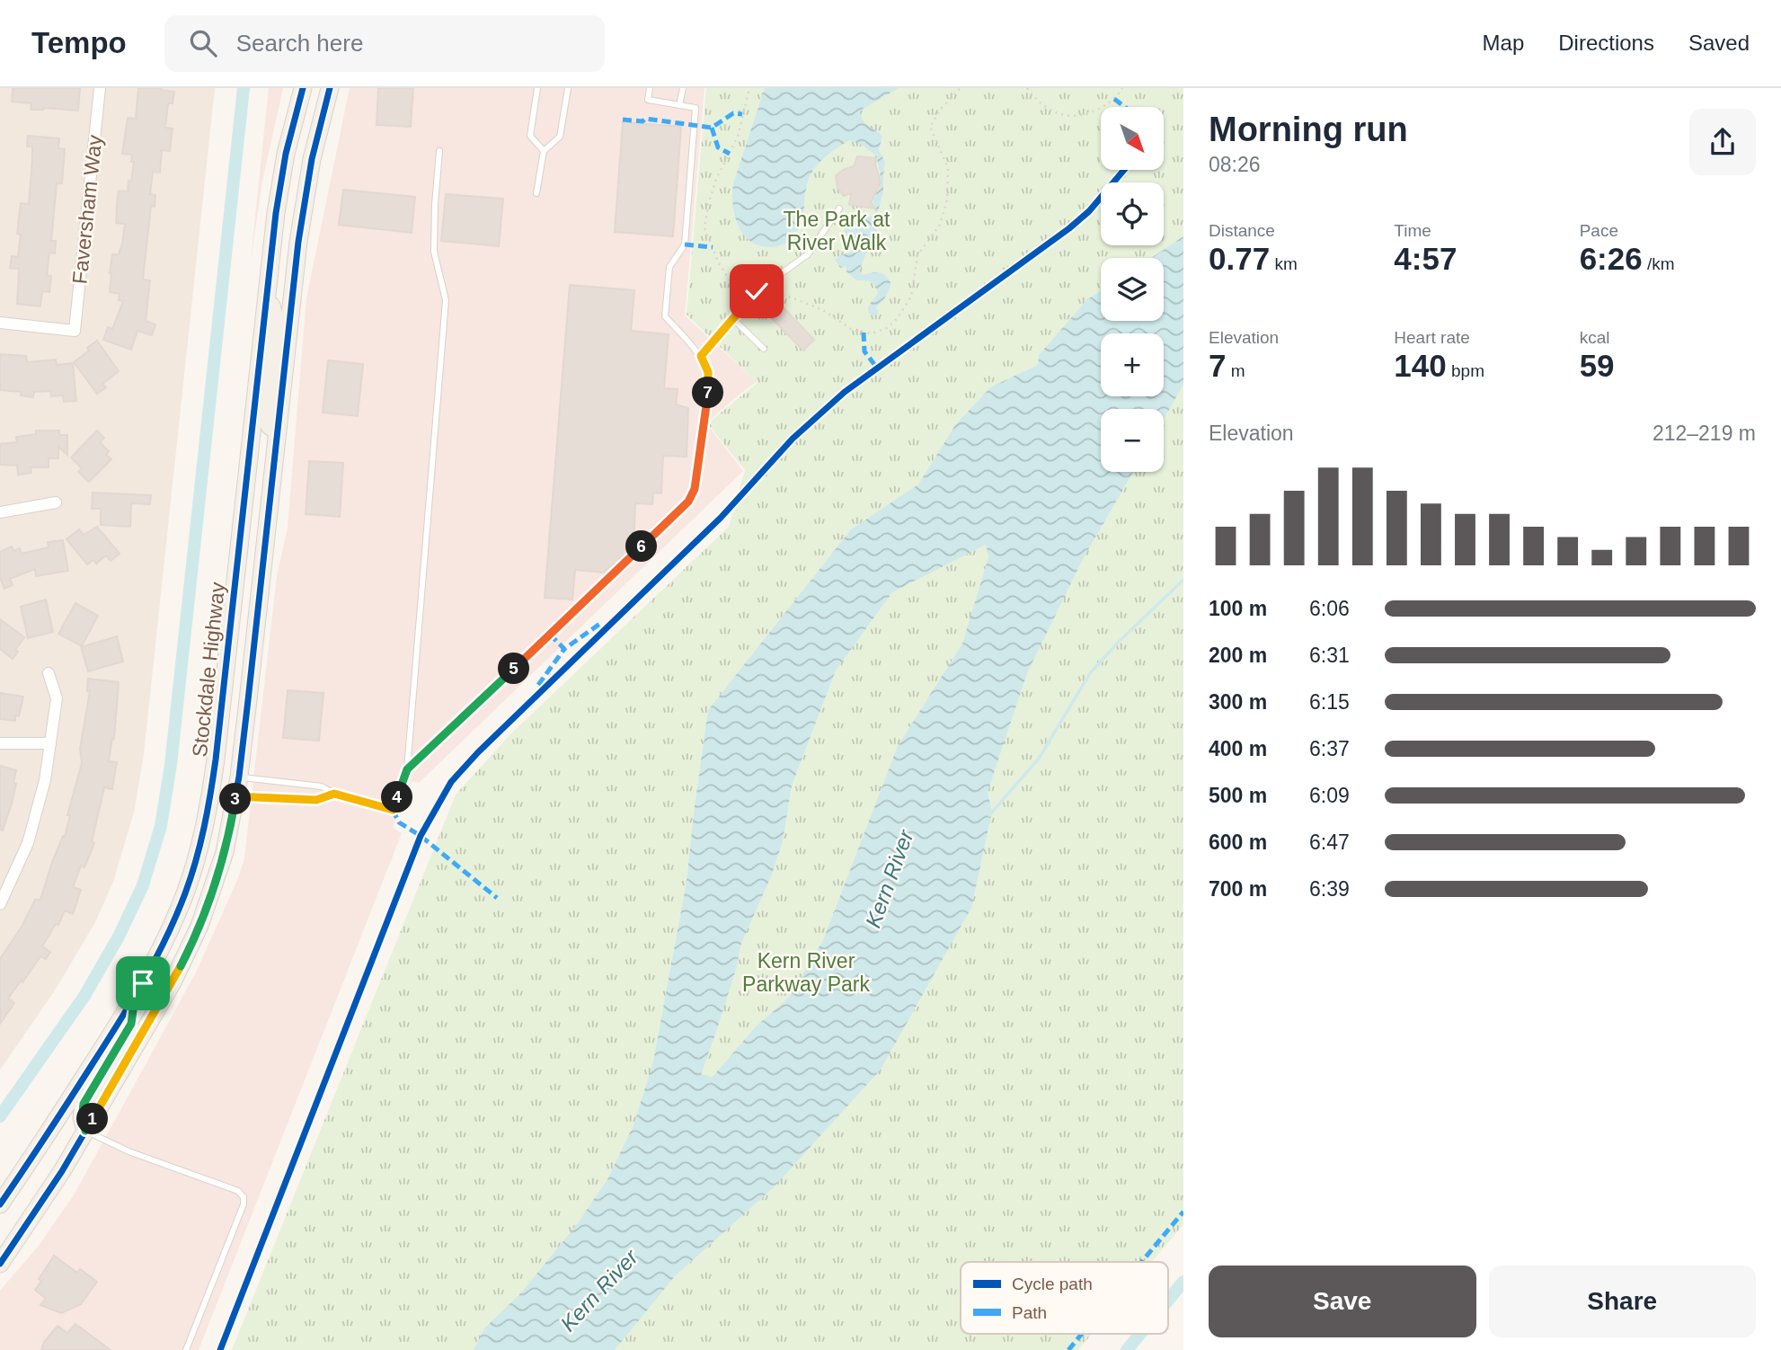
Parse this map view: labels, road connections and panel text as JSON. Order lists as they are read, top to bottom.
{
  "streets": {
    "main road": ["Stockdale Highway"],
    "street": ["Faversham Way"]
  },
  "water": ["Kern River"],
  "parks": ["The Park at River Walk", "Kern River Parkway Park"],
  "legend": ["Cycle path", "Path"],
  "north": "bottom right",
  "page": {
    "header": "Tempo",
    "search": "Search here",
    "nav": ["Map", "Directions", "Saved"],
    "heading": ["Morning run", "08:26"],
    "map_buttons": ["+", "−"],
    "stats": [
      ["Distance", "0.77 km"],
      ["Time", "4:57"],
      ["Pace", "6:26 /km"],
      ["Elevation", "7 m"],
      ["Heart rate", "140 bpm"],
      ["kcal", "59"]
    ],
    "pins": [
      "7",
      "6",
      "5",
      "4",
      "3",
      "1"
    ],
    "chart": ["Elevation", "212–219 m"],
    "list": [
      {
        "name": "100 m",
        "note": "6:06"
      },
      {
        "name": "200 m",
        "note": "6:31"
      },
      {
        "name": "300 m",
        "note": "6:15"
      },
      {
        "name": "400 m",
        "note": "6:37"
      },
      {
        "name": "500 m",
        "note": "6:09"
      },
      {
        "name": "600 m",
        "note": "6:47"
      },
      {
        "name": "700 m",
        "note": "6:39"
      }
    ],
    "buttons": ["Save", "Share"]
  }
}
